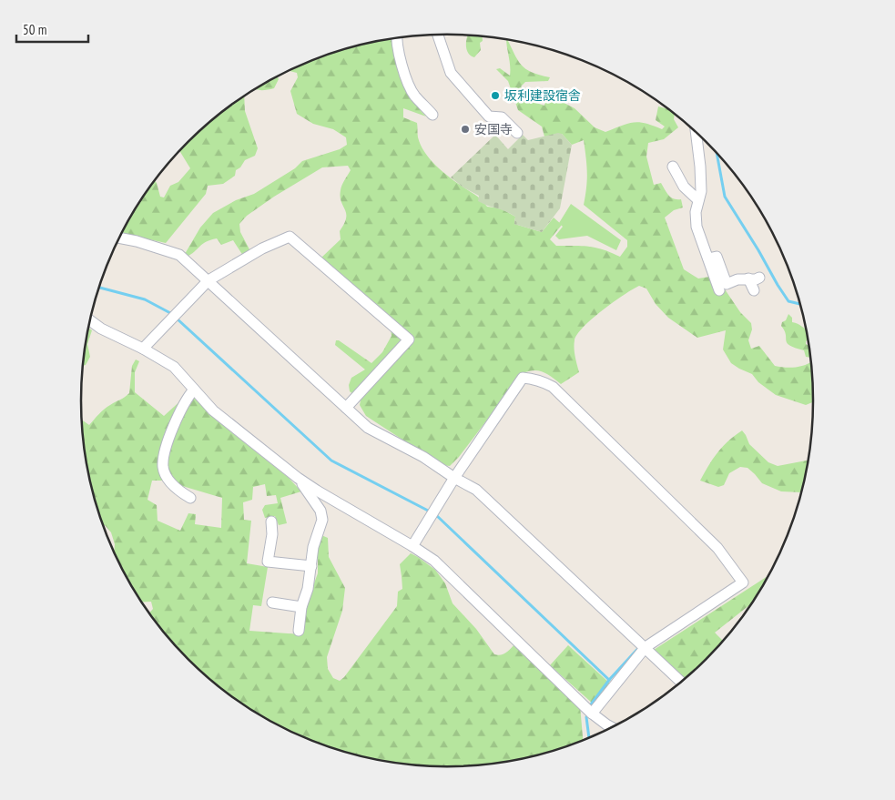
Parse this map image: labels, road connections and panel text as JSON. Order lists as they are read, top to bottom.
{
  "places": ["坂利建設宿舎", "安国寺"],
  "scale_bar": "50 m"
}
